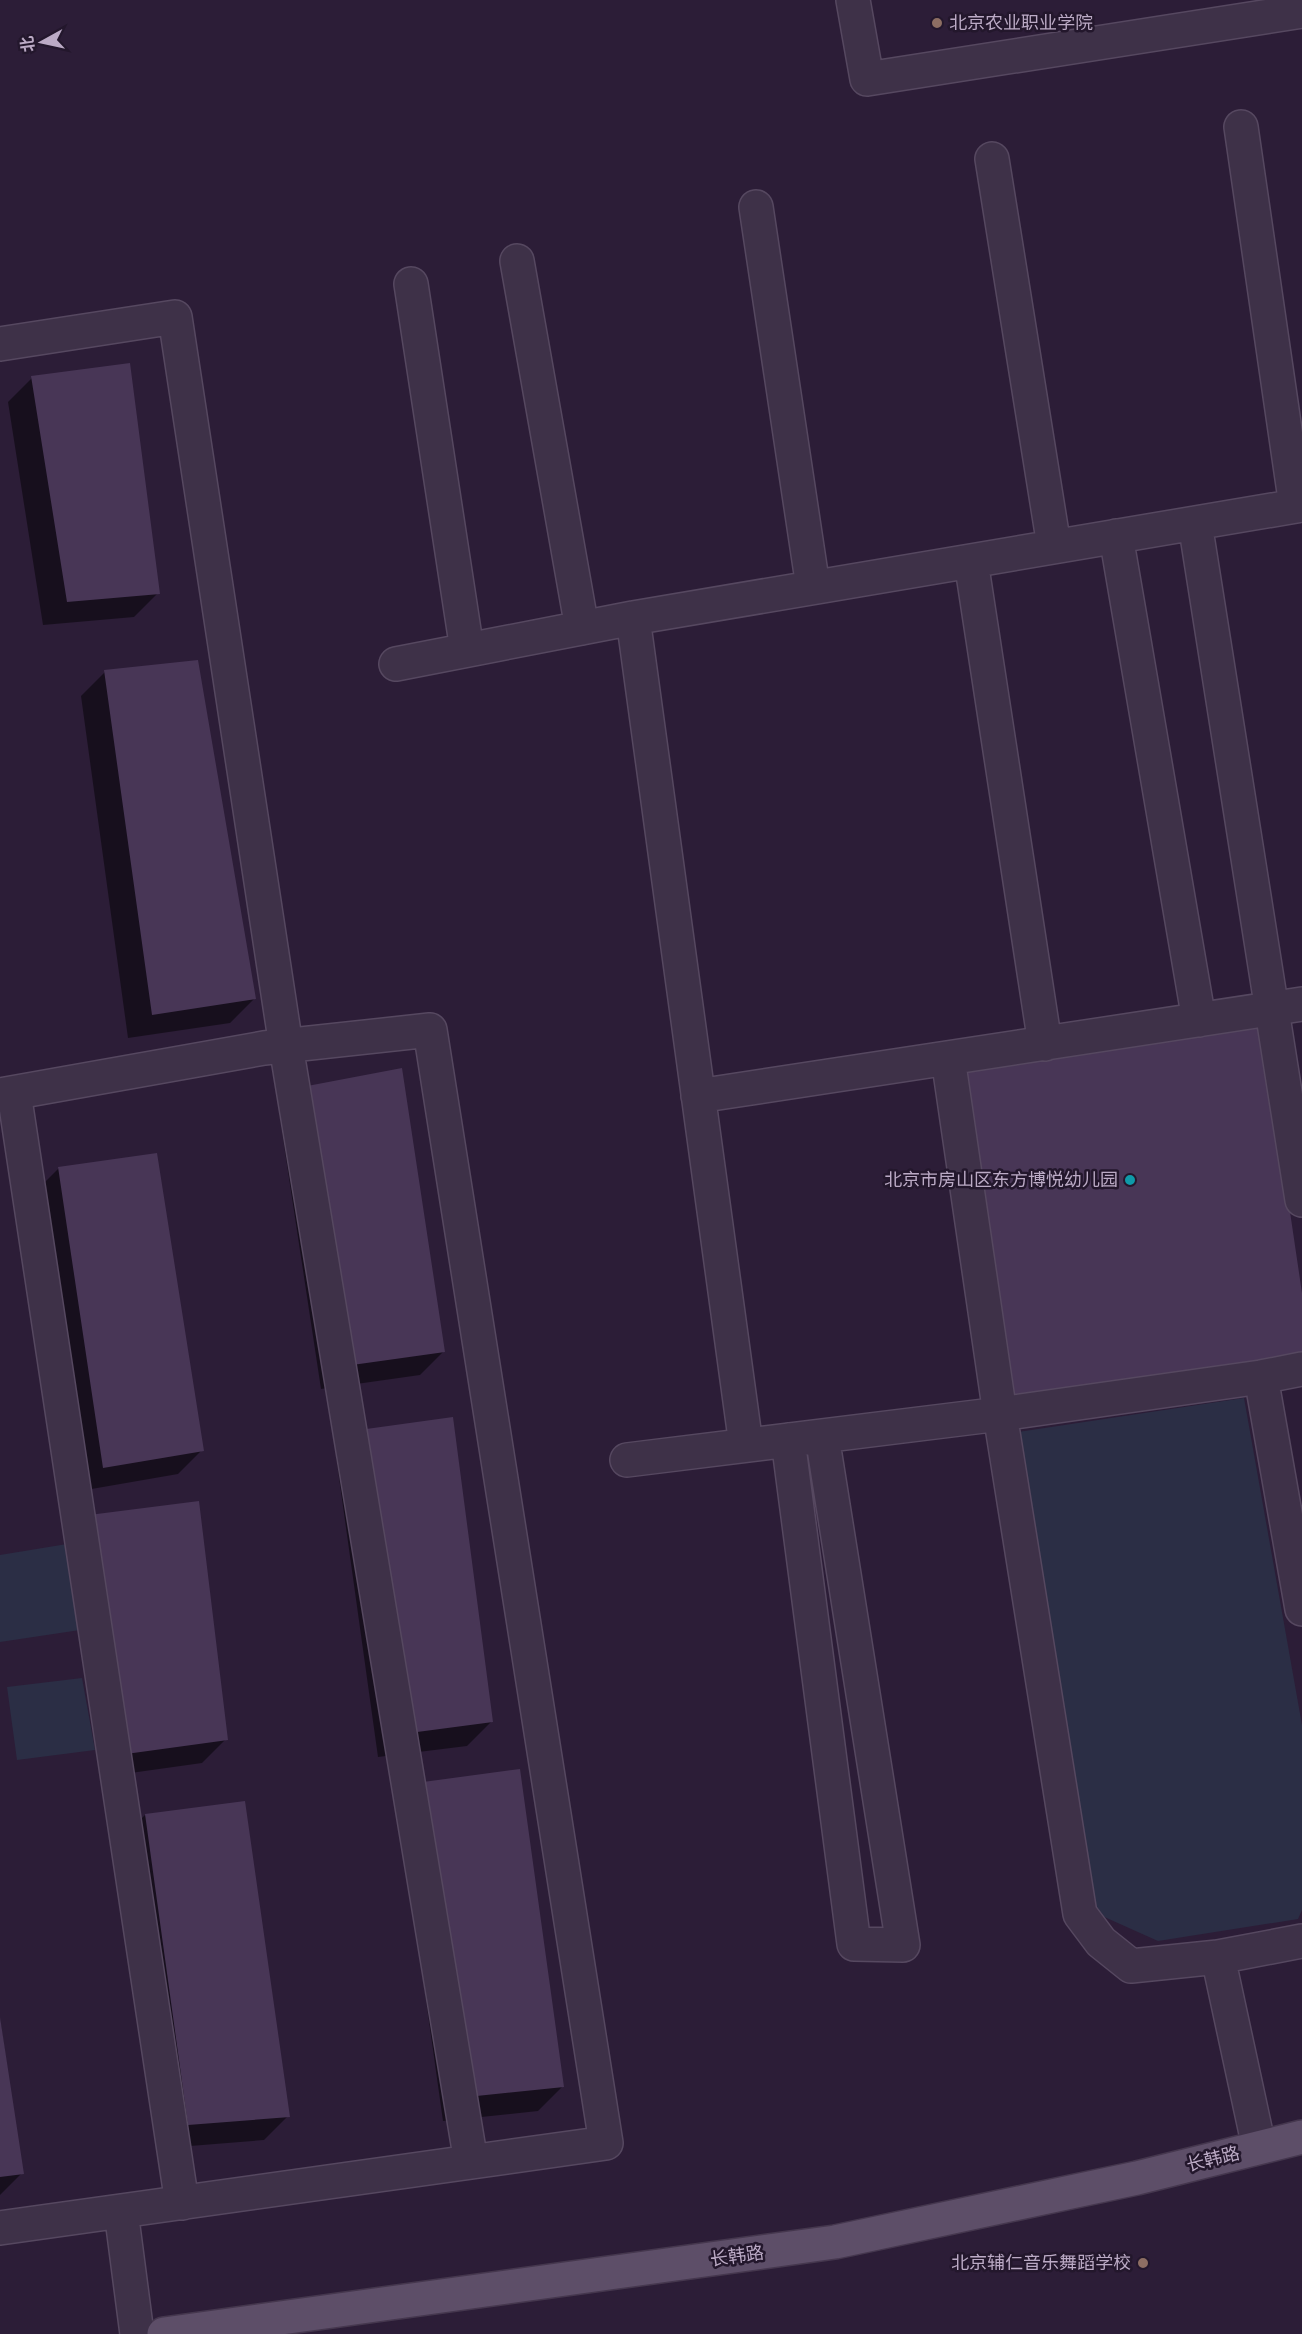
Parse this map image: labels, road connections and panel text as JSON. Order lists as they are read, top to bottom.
{
  "streets": {
    "main road": ["长韩路"]
  },
  "places": ["北京农业职业学院", "北京市房山区东方博悦幼儿园", "北京辅仁音乐舞蹈学校"],
  "north": "left"
}
